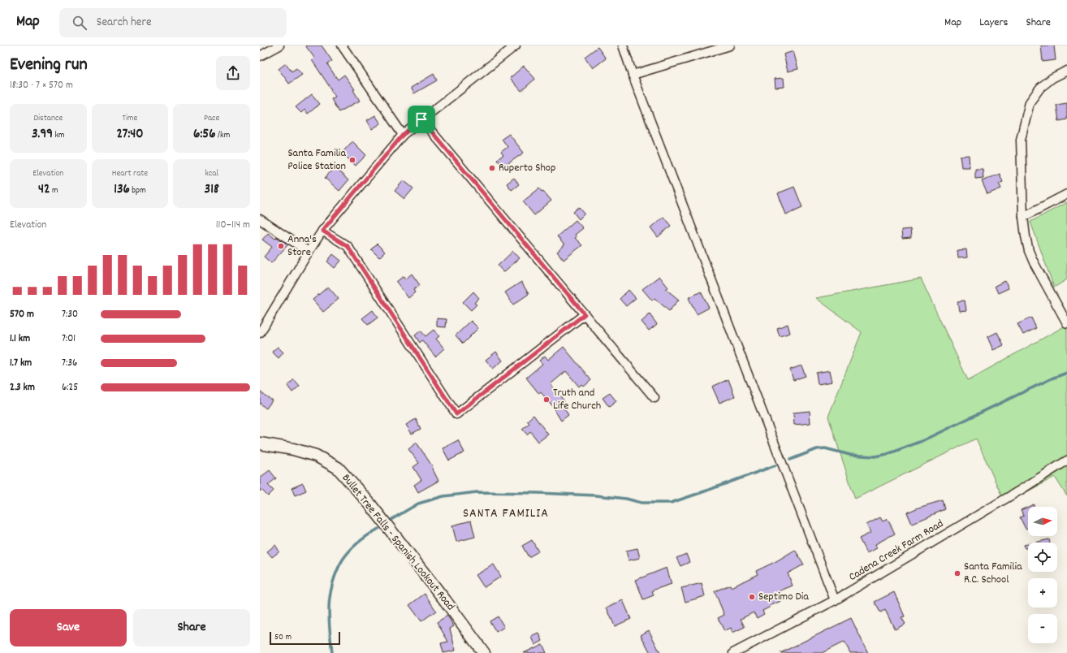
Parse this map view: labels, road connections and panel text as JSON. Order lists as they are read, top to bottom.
{
  "streets": {
    "main road": ["Bullet Tree Falls - Spanish Lookout Road"],
    "street": ["Cadena Creek Farm Road"]
  },
  "districts": ["SANTA FAMILIA"],
  "places": [
    "Santa Familia Police Station",
    "Ruperto Shop",
    "Anna's Store",
    "Truth and Life Church",
    "Santa Familia R.C. School",
    "Septimo Dia"
  ],
  "scale_bar": "50 m",
  "north": "right",
  "page": {
    "header": "Map",
    "search": "Search here",
    "nav": ["Map", "Layers", "Share"],
    "heading": ["Evening run", "18:30 · 7 × 570 m"],
    "stats": [
      ["Distance", "3.99 km"],
      ["Time", "27:40"],
      ["Pace", "6:56 /km"],
      ["Elevation", "42 m"],
      ["Heart rate", "136 bpm"],
      ["kcal", "318"]
    ],
    "chart": ["Elevation", "110–114 m"],
    "list": [
      {
        "name": "570 m",
        "note": "7:30"
      },
      {
        "name": "1.1 km",
        "note": "7:01"
      },
      {
        "name": "1.7 km",
        "note": "7:36"
      },
      {
        "name": "2.3 km",
        "note": "6:25"
      }
    ],
    "map_buttons": ["+", "−"],
    "buttons": ["Save", "Share"],
    "scale": "50 m"
  }
}
